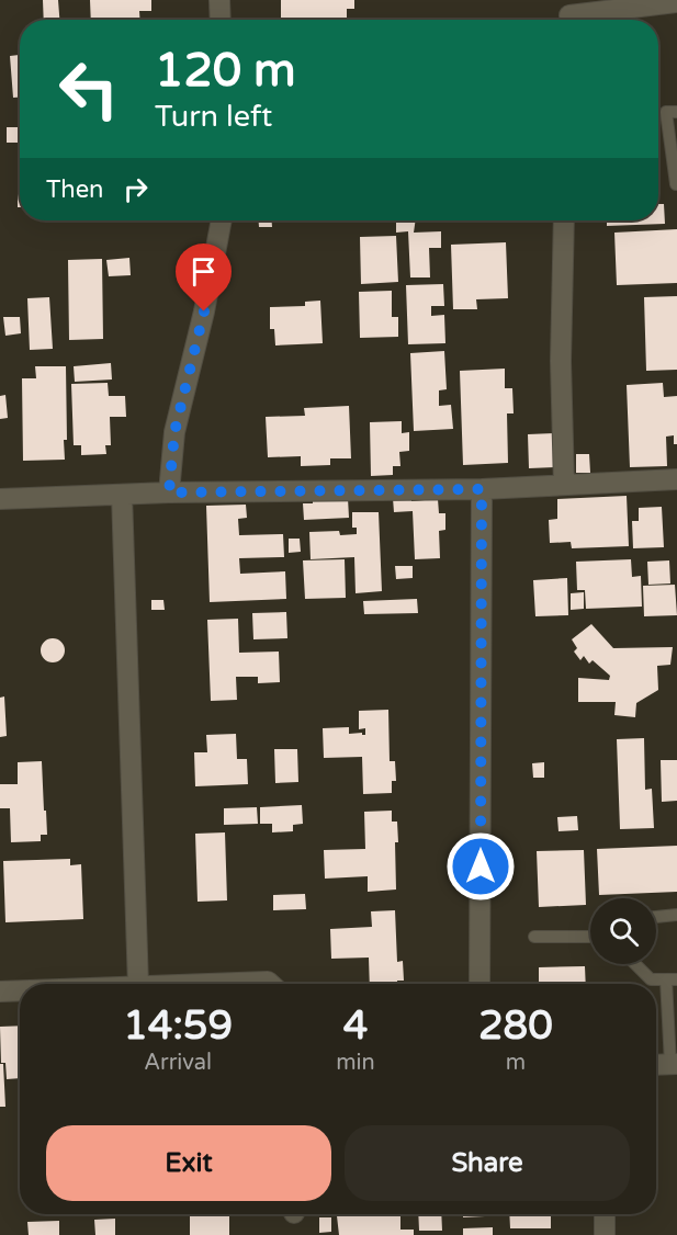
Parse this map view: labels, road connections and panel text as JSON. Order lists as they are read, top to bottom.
{
  "page": {
    "turn": ["120 m", "Turn left"],
    "then": "Then",
    "eta": [
      "14:59",
      "Arrival",
      "4",
      "min",
      "280",
      "m"
    ],
    "buttons": ["Exit", "Share"]
  }
}
